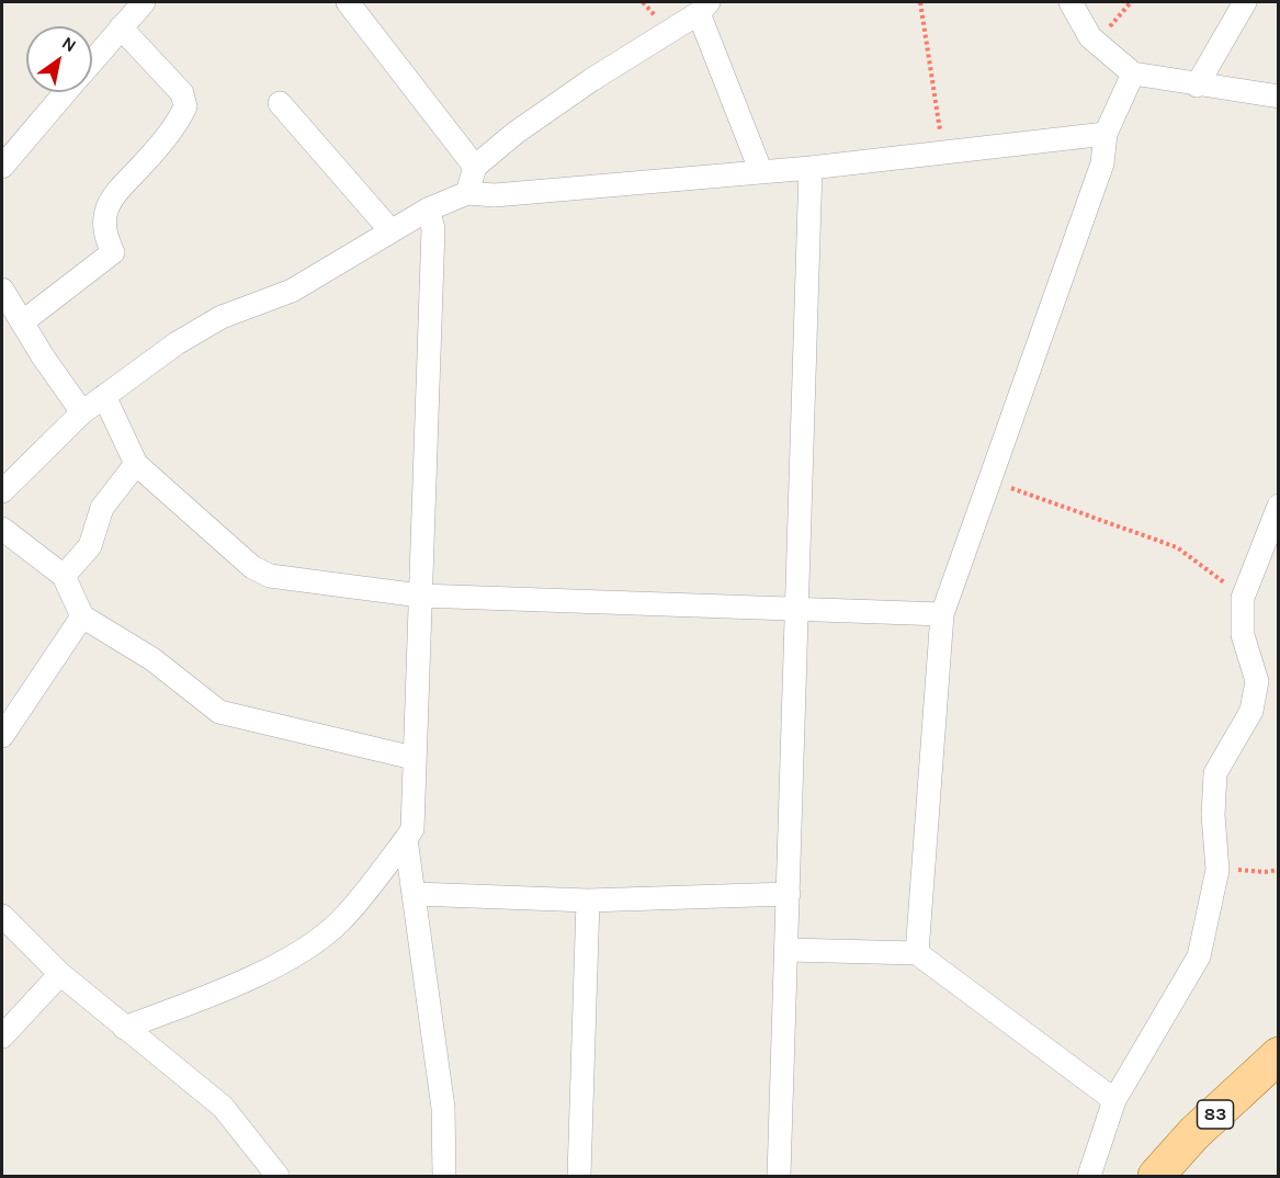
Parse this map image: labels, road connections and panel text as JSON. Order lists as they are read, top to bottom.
{
  "streets": {
    "main road": ["83"]
  },
  "north": "top right"
}
